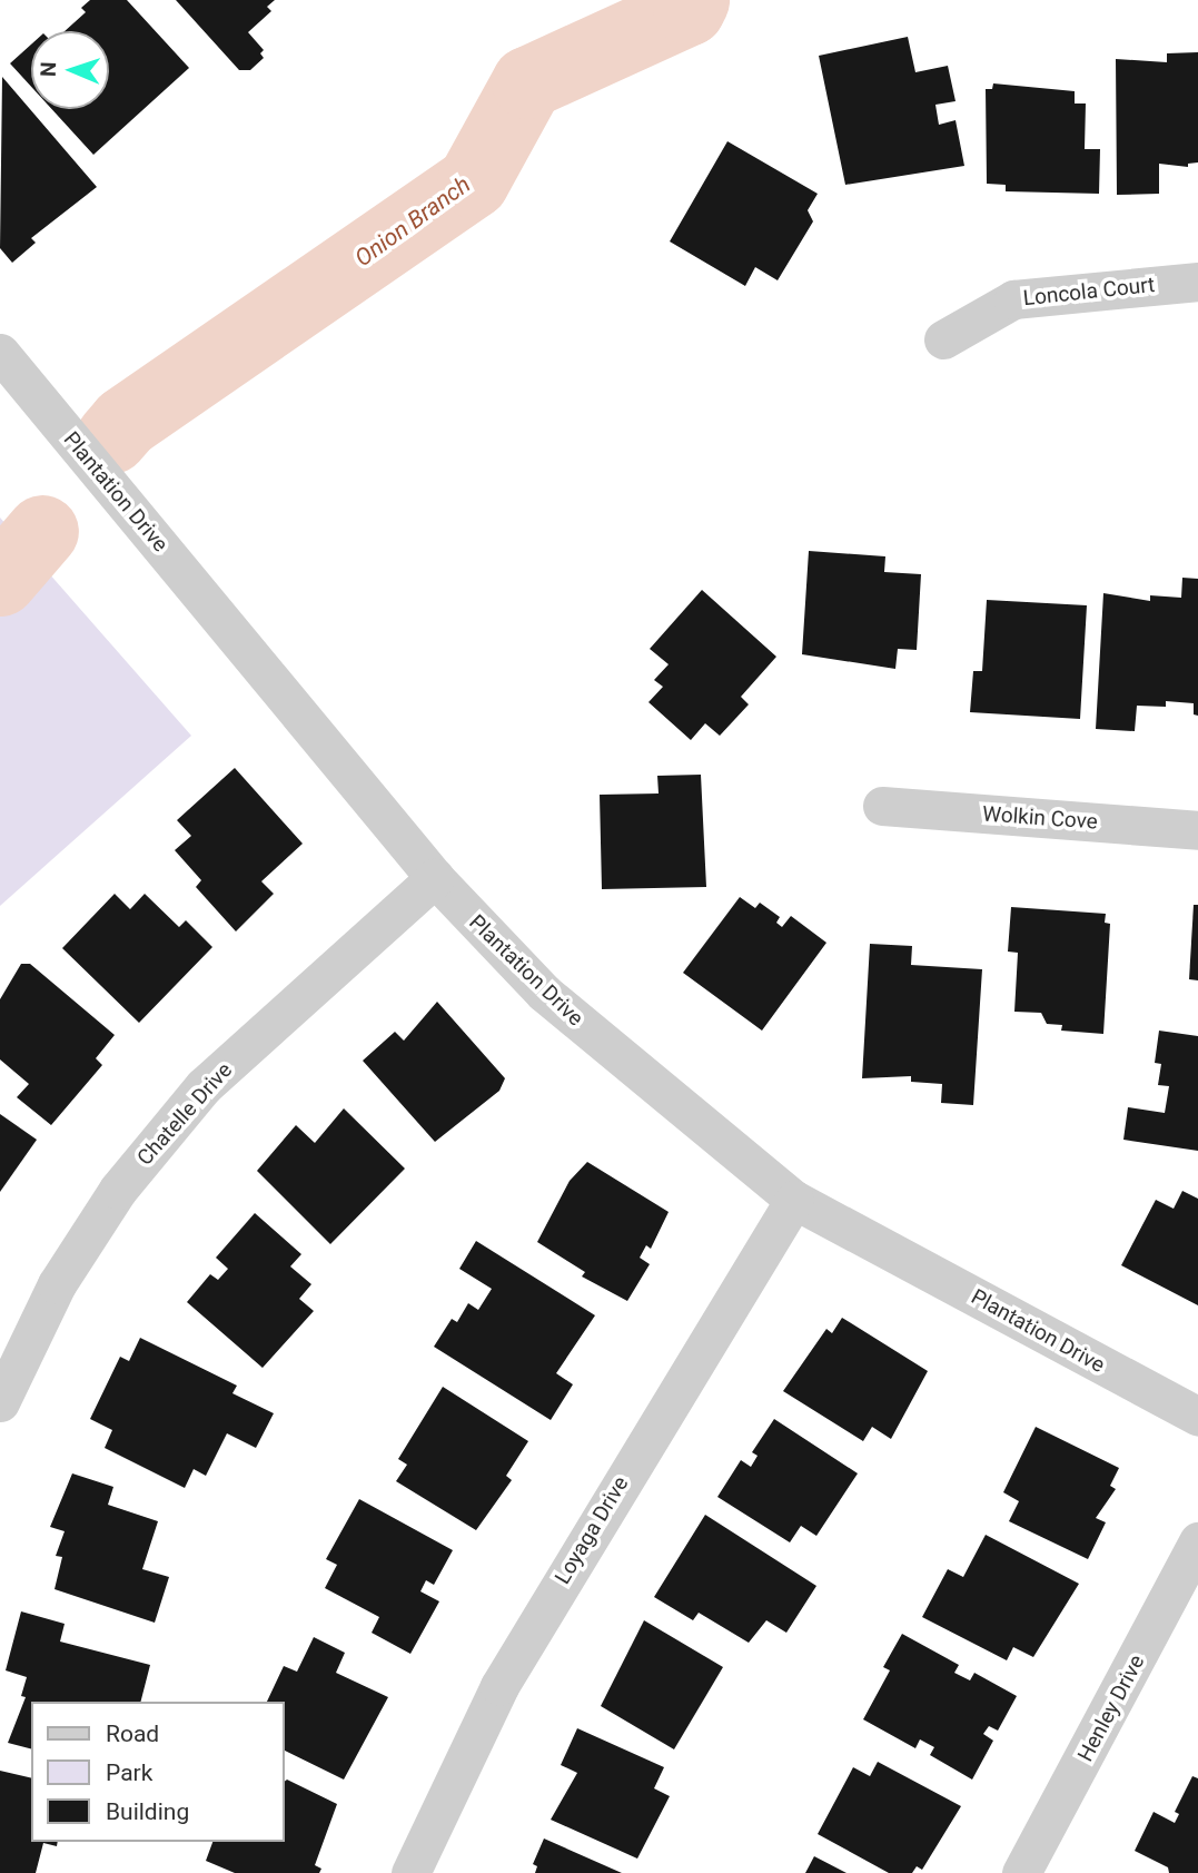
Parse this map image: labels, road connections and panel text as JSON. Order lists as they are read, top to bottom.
{
  "streets": {
    "street": [
      "Loncola Court",
      "Plantation Drive",
      "Wolkin Cove",
      "Chatelle Drive",
      "Loyaga Drive",
      "Henley Drive"
    ]
  },
  "crossings": [
    ["Plantation Drive", "Chatelle Drive"],
    ["Plantation Drive", "Loyaga Drive"]
  ],
  "water": ["Onion Branch"],
  "legend": ["Road", "Park", "Building"],
  "north": "left"
}
